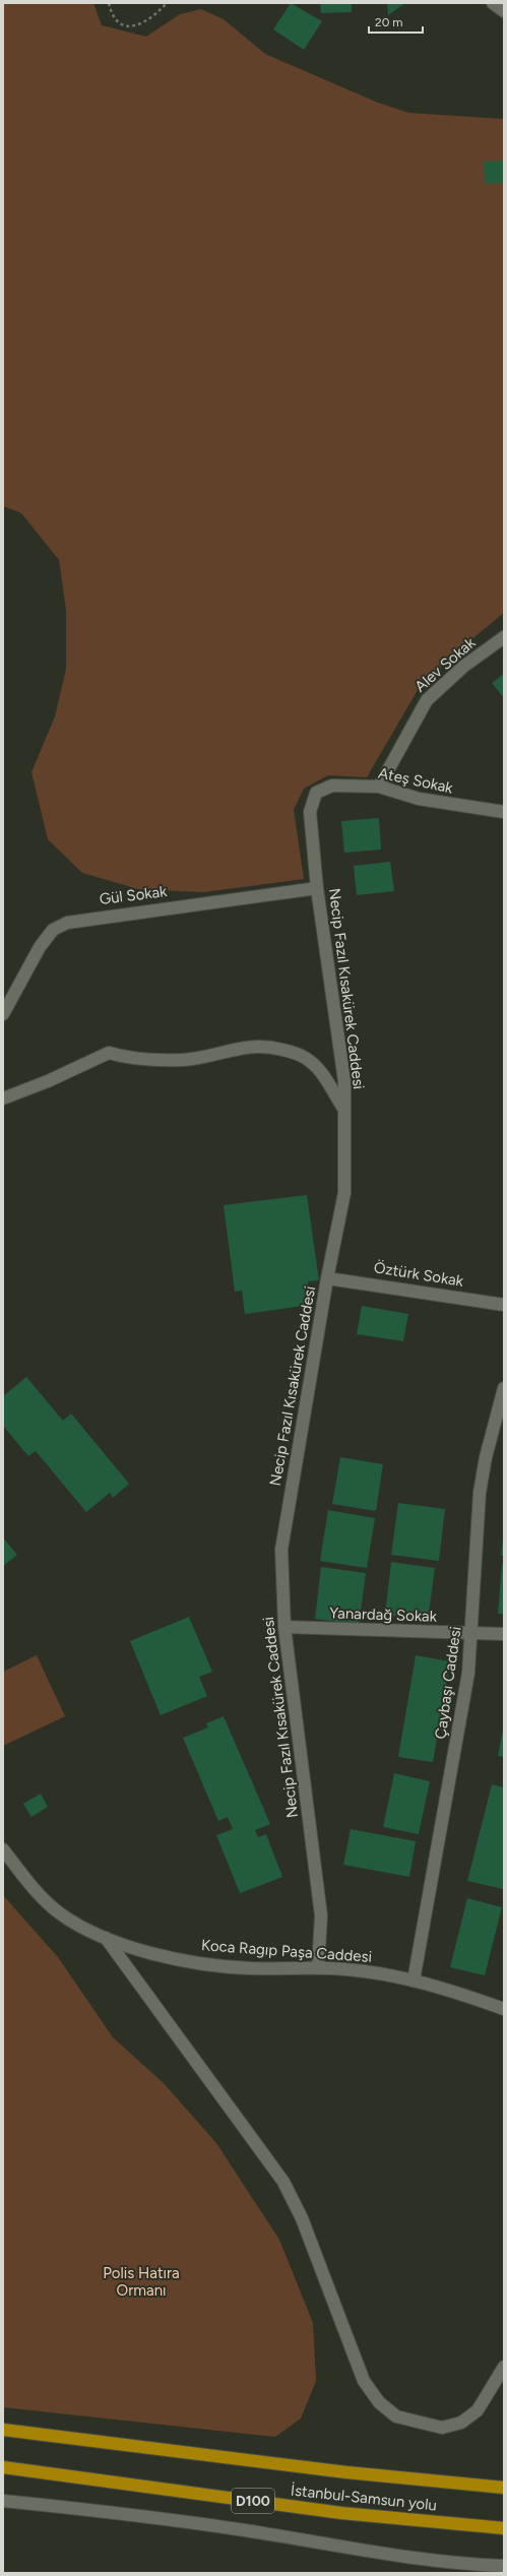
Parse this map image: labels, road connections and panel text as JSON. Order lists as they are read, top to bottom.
{
  "streets": {
    "highway": ["İstanbul-Samsun yolu", "D100"],
    "street": [
      "Alev Sokak",
      "Ateş Sokak",
      "Gül Sokak",
      "Necip Fazıl Kısakürek Caddesi",
      "Öztürk Sokak",
      "Yanardağ Sokak",
      "Çaybaşı Caddesi",
      "Koca Ragıp Paşa Caddesi"
    ]
  },
  "crossings": [
    ["Alev Sokak", "Ateş Sokak"],
    ["Ateş Sokak", "Necip Fazıl Kısakürek Caddesi"],
    ["Gül Sokak", "Necip Fazıl Kısakürek Caddesi"],
    ["Necip Fazıl Kısakürek Caddesi", "Öztürk Sokak"],
    ["Necip Fazıl Kısakürek Caddesi", "Yanardağ Sokak"],
    ["Necip Fazıl Kısakürek Caddesi", "Koca Ragıp Paşa Caddesi"],
    ["Yanardağ Sokak", "Çaybaşı Caddesi"],
    ["Çaybaşı Caddesi", "Koca Ragıp Paşa Caddesi"]
  ],
  "parks": ["Polis Hatıra Ormanı"],
  "scale_bar": "20 m"
}
